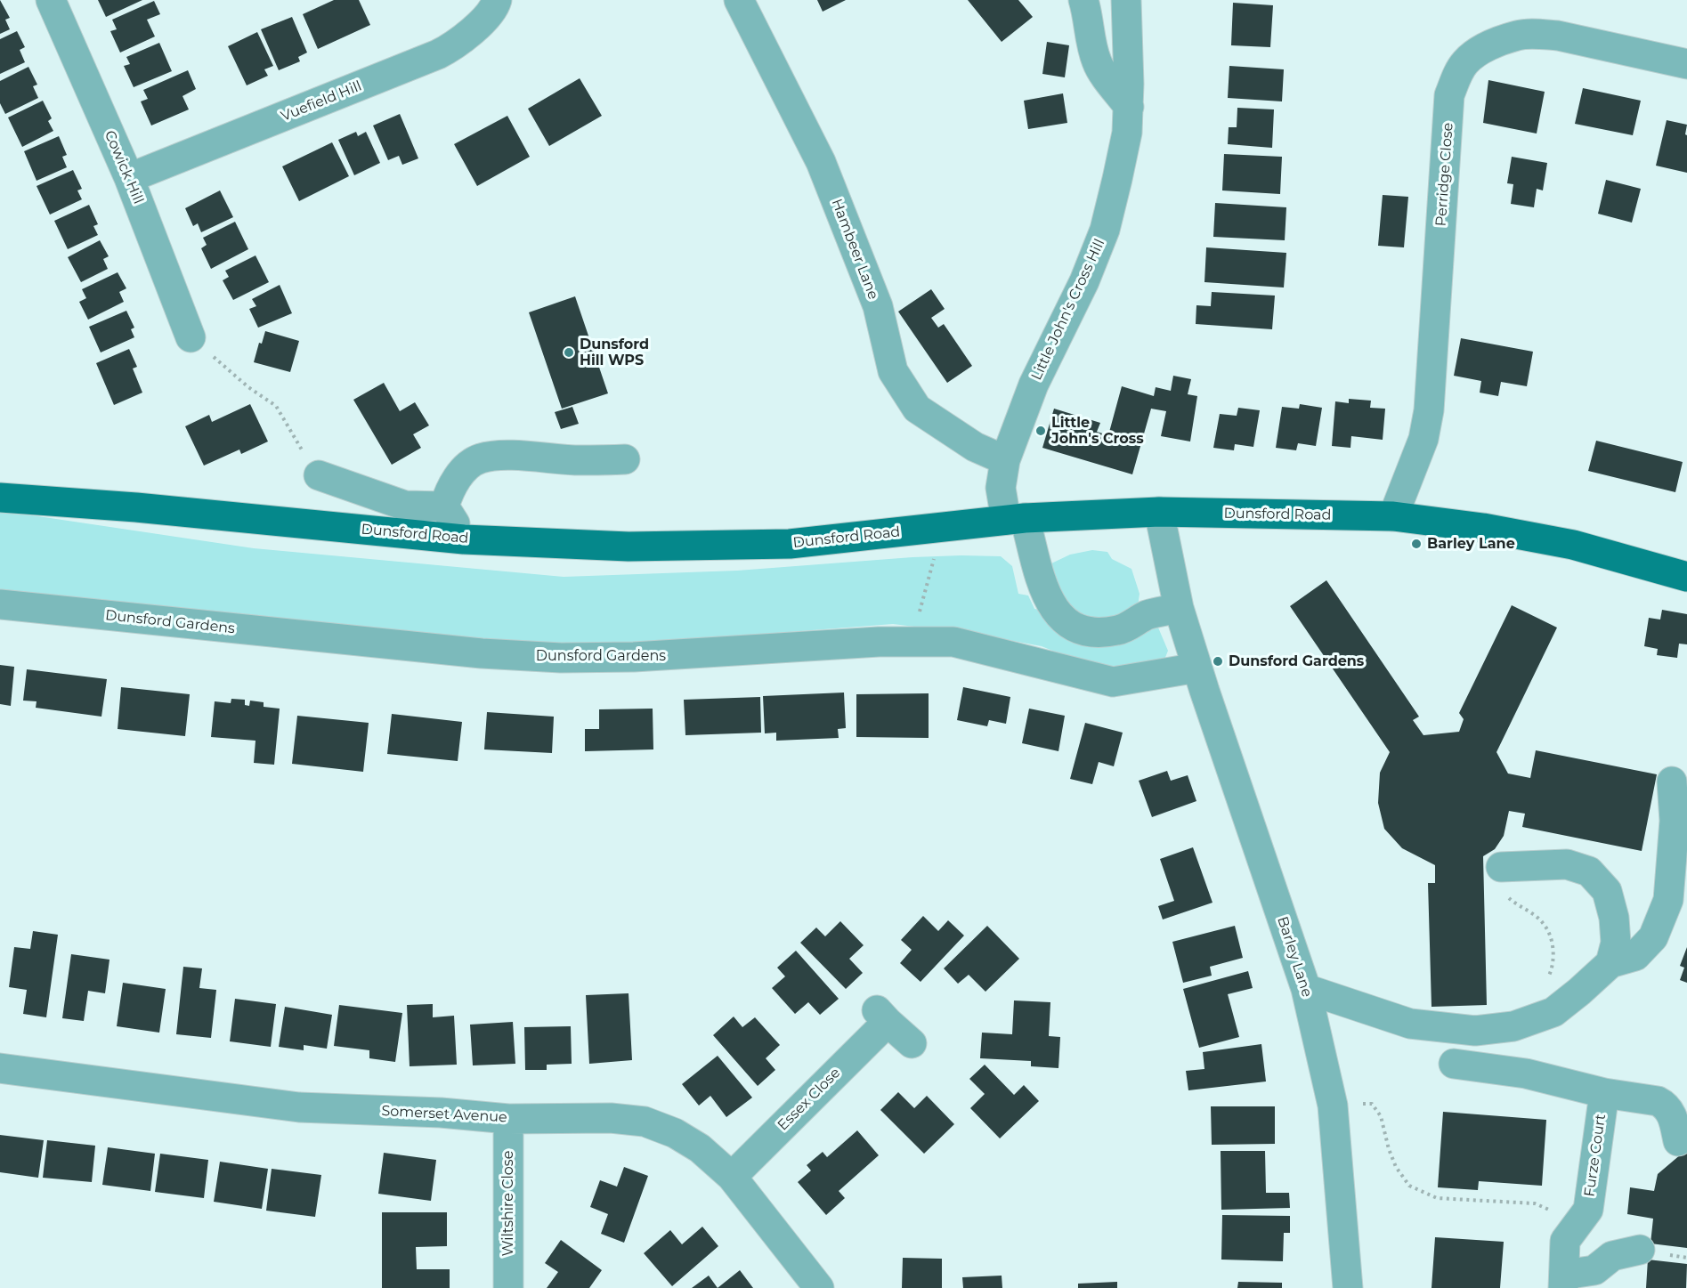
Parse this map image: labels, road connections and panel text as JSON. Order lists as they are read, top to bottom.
{
  "streets": {
    "main road": ["Dunsford Road"],
    "street": [
      "Vuefield Hill",
      "Cowick Hill",
      "Perridge Close",
      "Hambeer Lane",
      "Little John's Cross Hill",
      "Dunsford Gardens",
      "Barley Lane",
      "Essex Close",
      "Somerset Avenue",
      "Furze Court",
      "Wiltshire Close"
    ]
  },
  "crossings": [
    ["Vuefield Hill", "Cowick Hill"],
    ["Perridge Close", "Dunsford Road"],
    ["Hambeer Lane", "Little John's Cross Hill"],
    ["Little John's Cross Hill", "Dunsford Road"],
    ["Little John's Cross Hill", "Barley Lane"],
    ["Dunsford Road", "Barley Lane"],
    ["Dunsford Gardens", "Barley Lane"],
    ["Essex Close", "Somerset Avenue"],
    ["Somerset Avenue", "Wiltshire Close"]
  ],
  "places": [
    "Dunsford Hill WPS",
    "Little John's Cross",
    "Barley Lane",
    "Dunsford Gardens"
  ]
}
